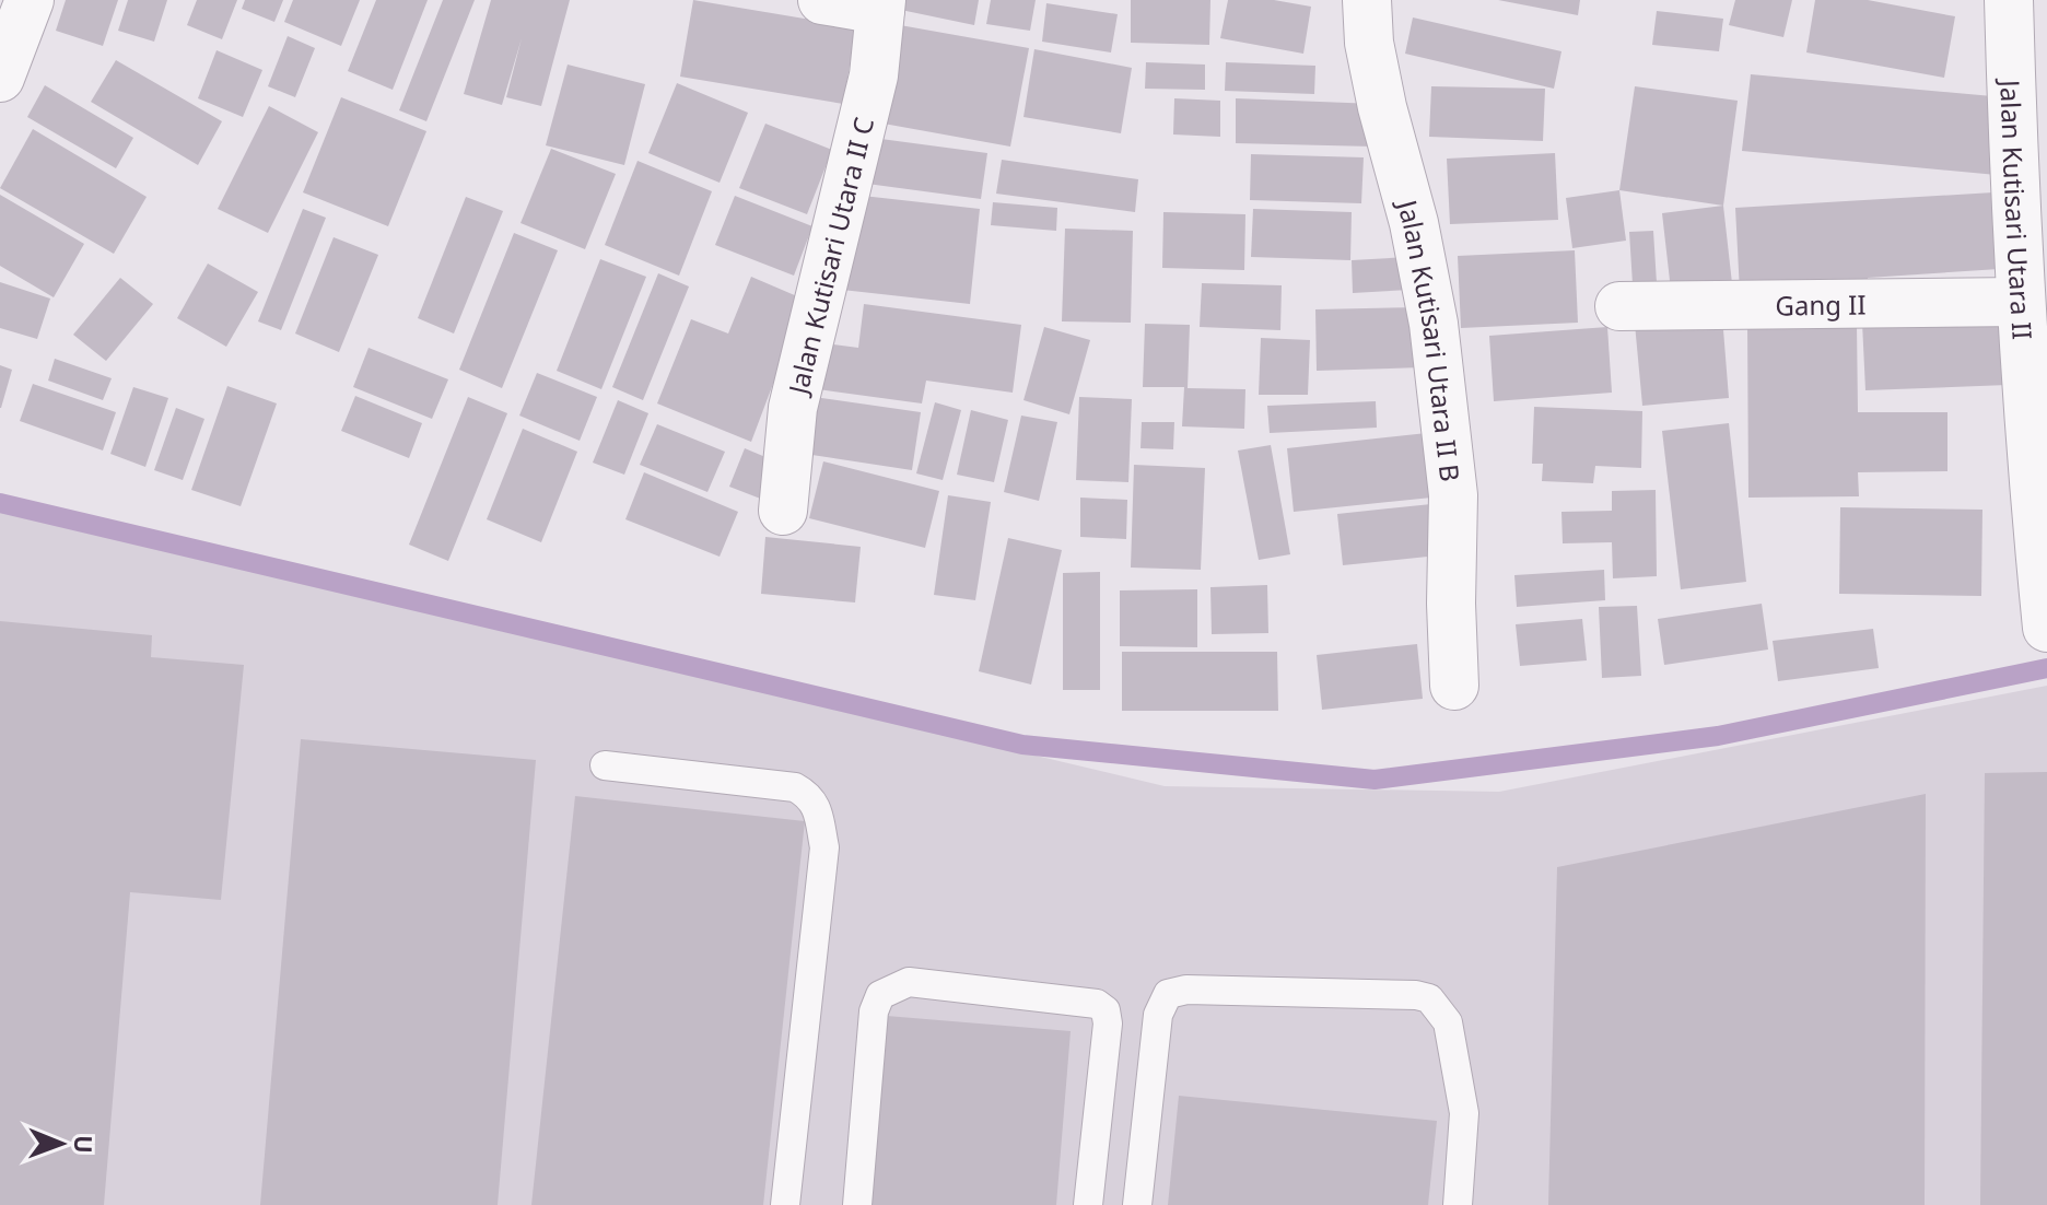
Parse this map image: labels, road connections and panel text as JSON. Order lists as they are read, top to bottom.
{
  "streets": {
    "street": [
      "Jalan Kutisari Utara II",
      "Jalan Kutisari Utara II C",
      "Gang II",
      "Jalan Kutisari Utara II B"
    ]
  },
  "crossings": [
    ["Jalan Kutisari Utara II", "Gang II"]
  ],
  "north": "right"
}
